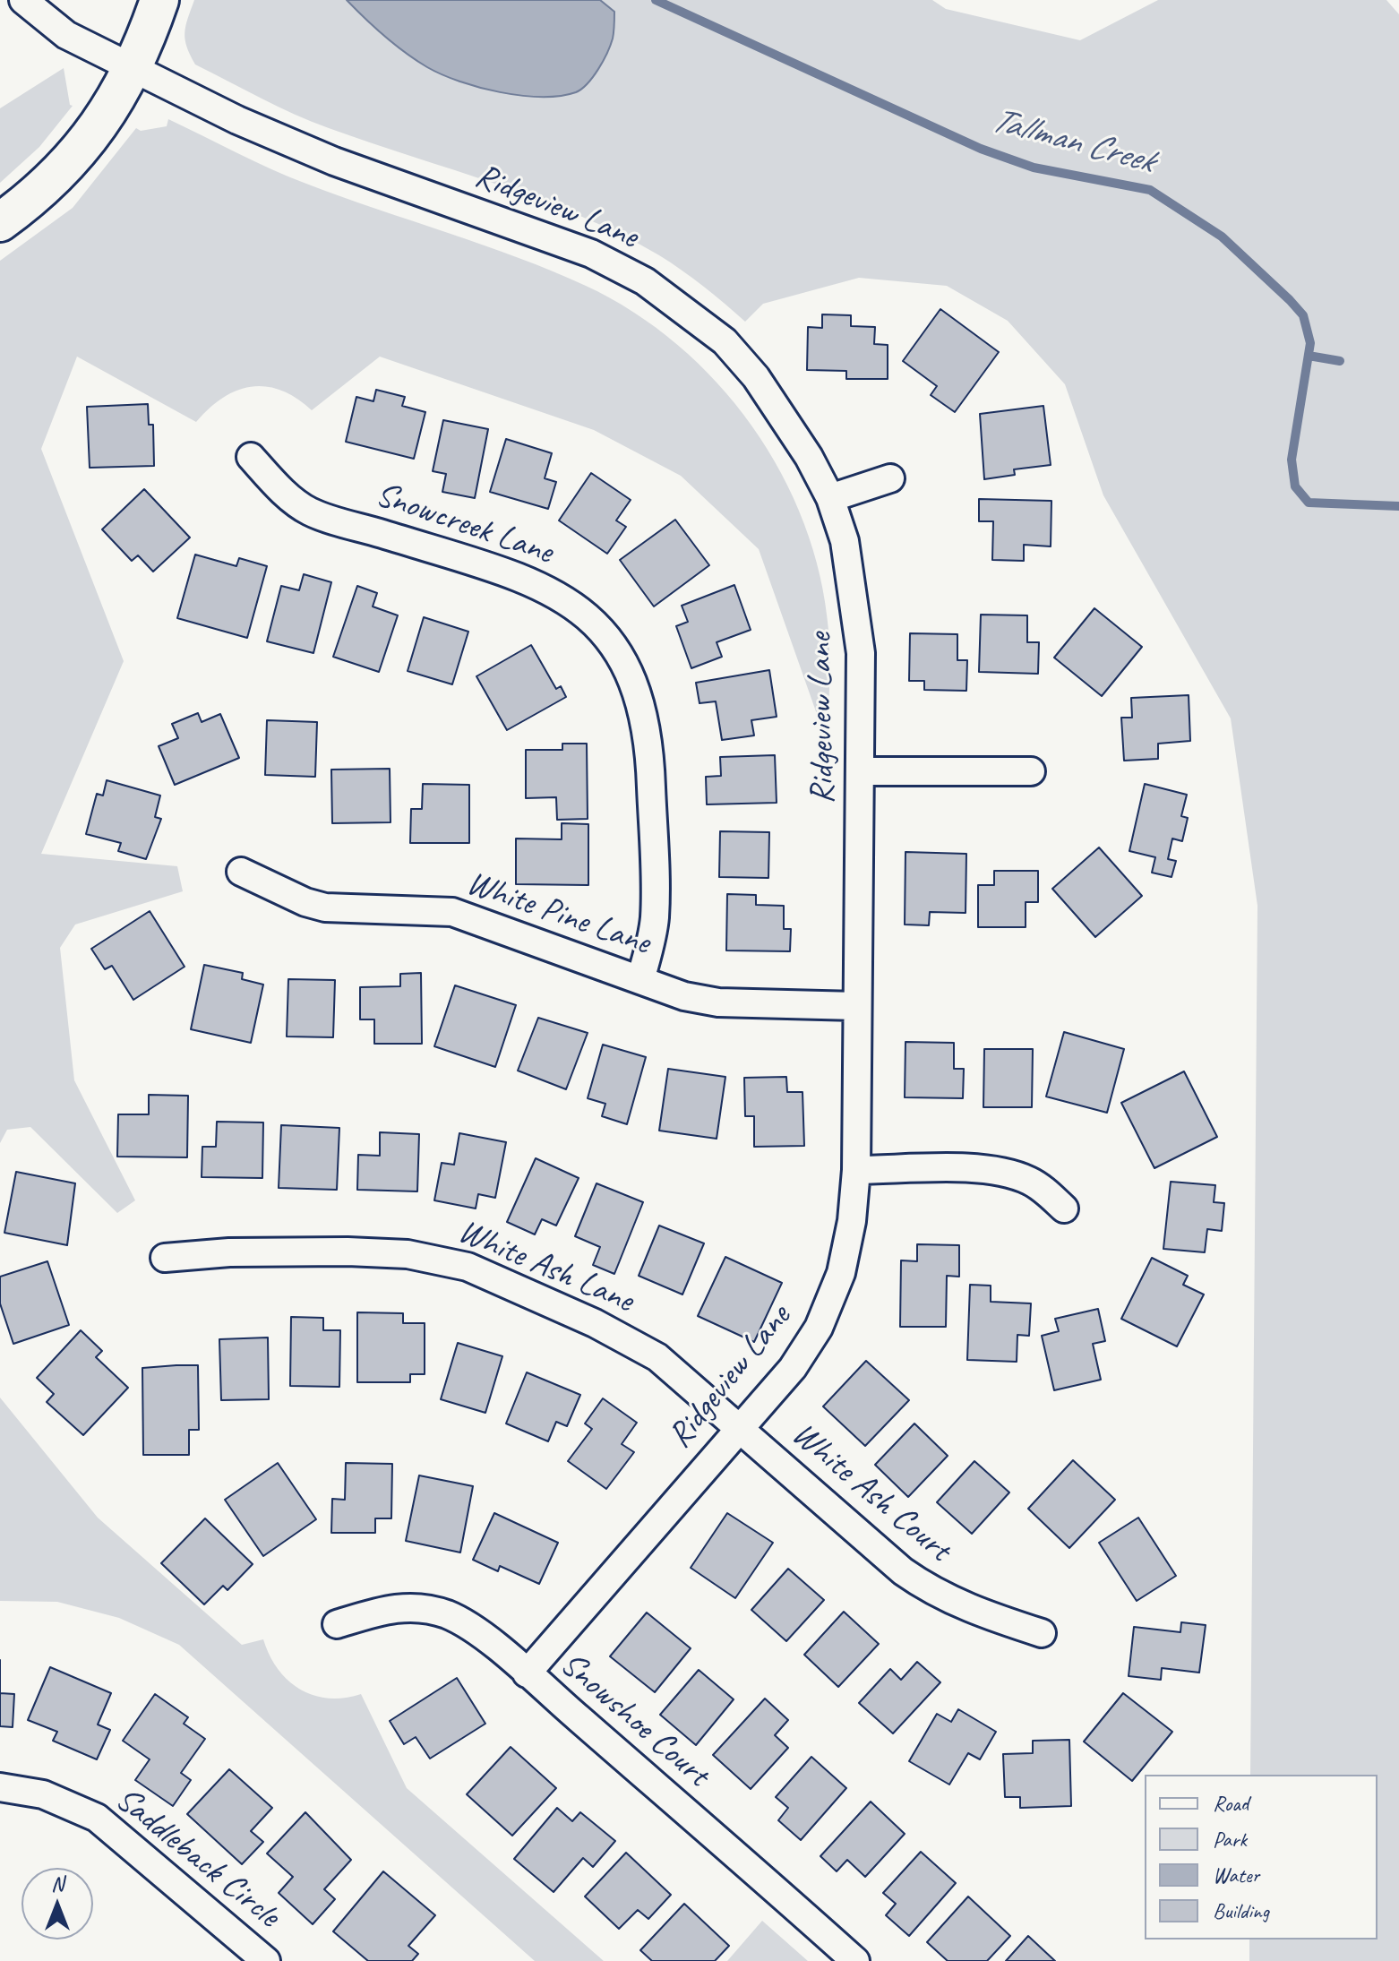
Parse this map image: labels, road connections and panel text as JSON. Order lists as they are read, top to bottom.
{
  "streets": {
    "street": [
      "Ridgeview Lane",
      "Snowcreek Lane",
      "White Pine Lane",
      "White Ash Lane",
      "White Ash Court",
      "Snowshoe Court",
      "Saddleback Circle"
    ]
  },
  "crossings": [
    ["Ridgeview Lane", "White Pine Lane"],
    ["Ridgeview Lane", "White Ash Lane"],
    ["Ridgeview Lane", "White Ash Court"],
    ["Ridgeview Lane", "Snowshoe Court"],
    ["Snowcreek Lane", "White Pine Lane"],
    ["White Ash Lane", "White Ash Court"]
  ],
  "water": ["Tallman Creek"],
  "legend": [
    "Road",
    "Park",
    "Water",
    "Building"
  ],
  "north": "top"
}
